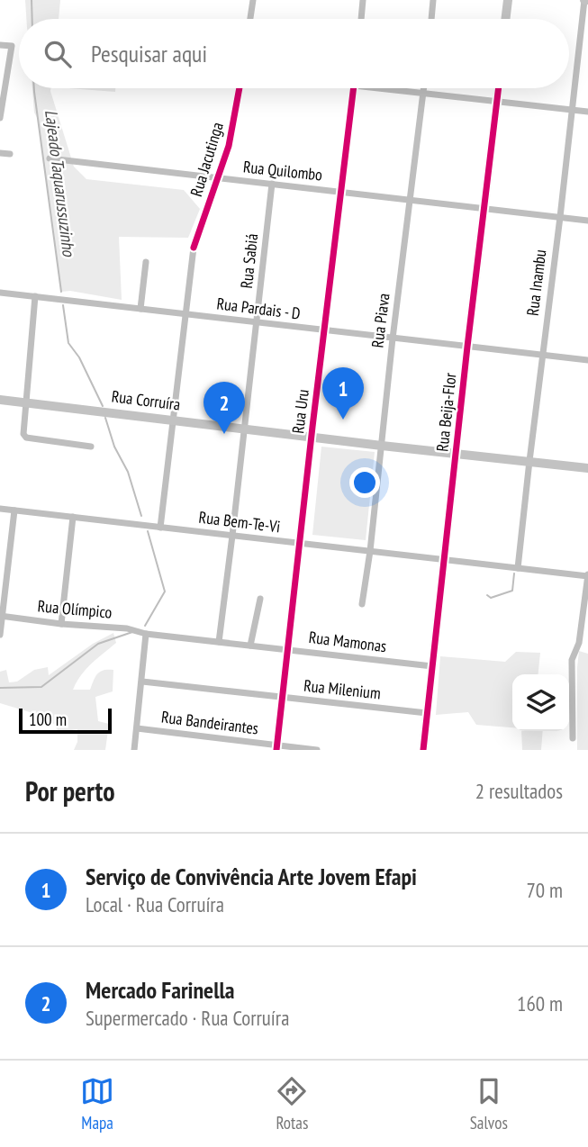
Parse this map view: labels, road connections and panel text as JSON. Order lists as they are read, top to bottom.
{
  "streets": {
    "street": [
      "Rua Jacutinga",
      "Rua Quilombo",
      "Rua Sabiá",
      "Rua Inambu",
      "Rua Pardais - D",
      "Rua Piava",
      "Rua Corruíra",
      "Rua Uru",
      "Rua Beija-Flor",
      "Rua Bem-Te-Vi",
      "Rua Olímpico",
      "Rua Mamonas",
      "Rua Milenium",
      "Rua Bandeirantes"
    ]
  },
  "crossings": [
    ["Rua Jacutinga", "Rua Quilombo"],
    ["Rua Jacutinga", "Rua Pardais - D"],
    ["Rua Jacutinga", "Rua Corruíra"],
    ["Rua Jacutinga", "Rua Bem-Te-Vi"],
    ["Rua Quilombo", "Rua Sabiá"],
    ["Rua Quilombo", "Rua Inambu"],
    ["Rua Quilombo", "Rua Piava"],
    ["Rua Quilombo", "Rua Uru"],
    ["Rua Quilombo", "Rua Beija-Flor"],
    ["Rua Sabiá", "Rua Pardais - D"],
    ["Rua Sabiá", "Rua Corruíra"],
    ["Rua Sabiá", "Rua Bem-Te-Vi"],
    ["Rua Sabiá", "Rua Mamonas"],
    ["Rua Inambu", "Rua Pardais - D"],
    ["Rua Inambu", "Rua Corruíra"],
    ["Rua Inambu", "Rua Bem-Te-Vi"],
    ["Rua Pardais - D", "Rua Piava"],
    ["Rua Pardais - D", "Rua Uru"],
    ["Rua Pardais - D", "Rua Beija-Flor"],
    ["Rua Piava", "Rua Corruíra"],
    ["Rua Piava", "Rua Bem-Te-Vi"],
    ["Rua Corruíra", "Rua Uru"],
    ["Rua Corruíra", "Rua Beija-Flor"],
    ["Rua Uru", "Rua Bem-Te-Vi"],
    ["Rua Uru", "Rua Mamonas"],
    ["Rua Uru", "Rua Milenium"],
    ["Rua Uru", "Rua Bandeirantes"],
    ["Rua Beija-Flor", "Rua Bem-Te-Vi"],
    ["Rua Beija-Flor", "Rua Mamonas"],
    ["Rua Beija-Flor", "Rua Milenium"],
    ["Rua Olímpico", "Rua Mamonas"]
  ],
  "water": ["Lajeado Taquarussuzinho"],
  "scale_bar": "100 m",
  "page": {
    "search": "Pesquisar aqui",
    "pins": ["1", "2"],
    "scale": "100 m",
    "heading": ["Por perto", "2 resultados"],
    "list": [
      {
        "mark": "1",
        "name": "Serviço de Convivência Arte Jovem Efapi",
        "note": "Local · Rua Corruíra",
        "value": "70 m"
      },
      {
        "mark": "2",
        "name": "Mercado Farinella",
        "note": "Supermercado · Rua Corruíra",
        "value": "160 m"
      }
    ],
    "nav": ["Mapa", "Rotas", "Salvos"]
  }
}
